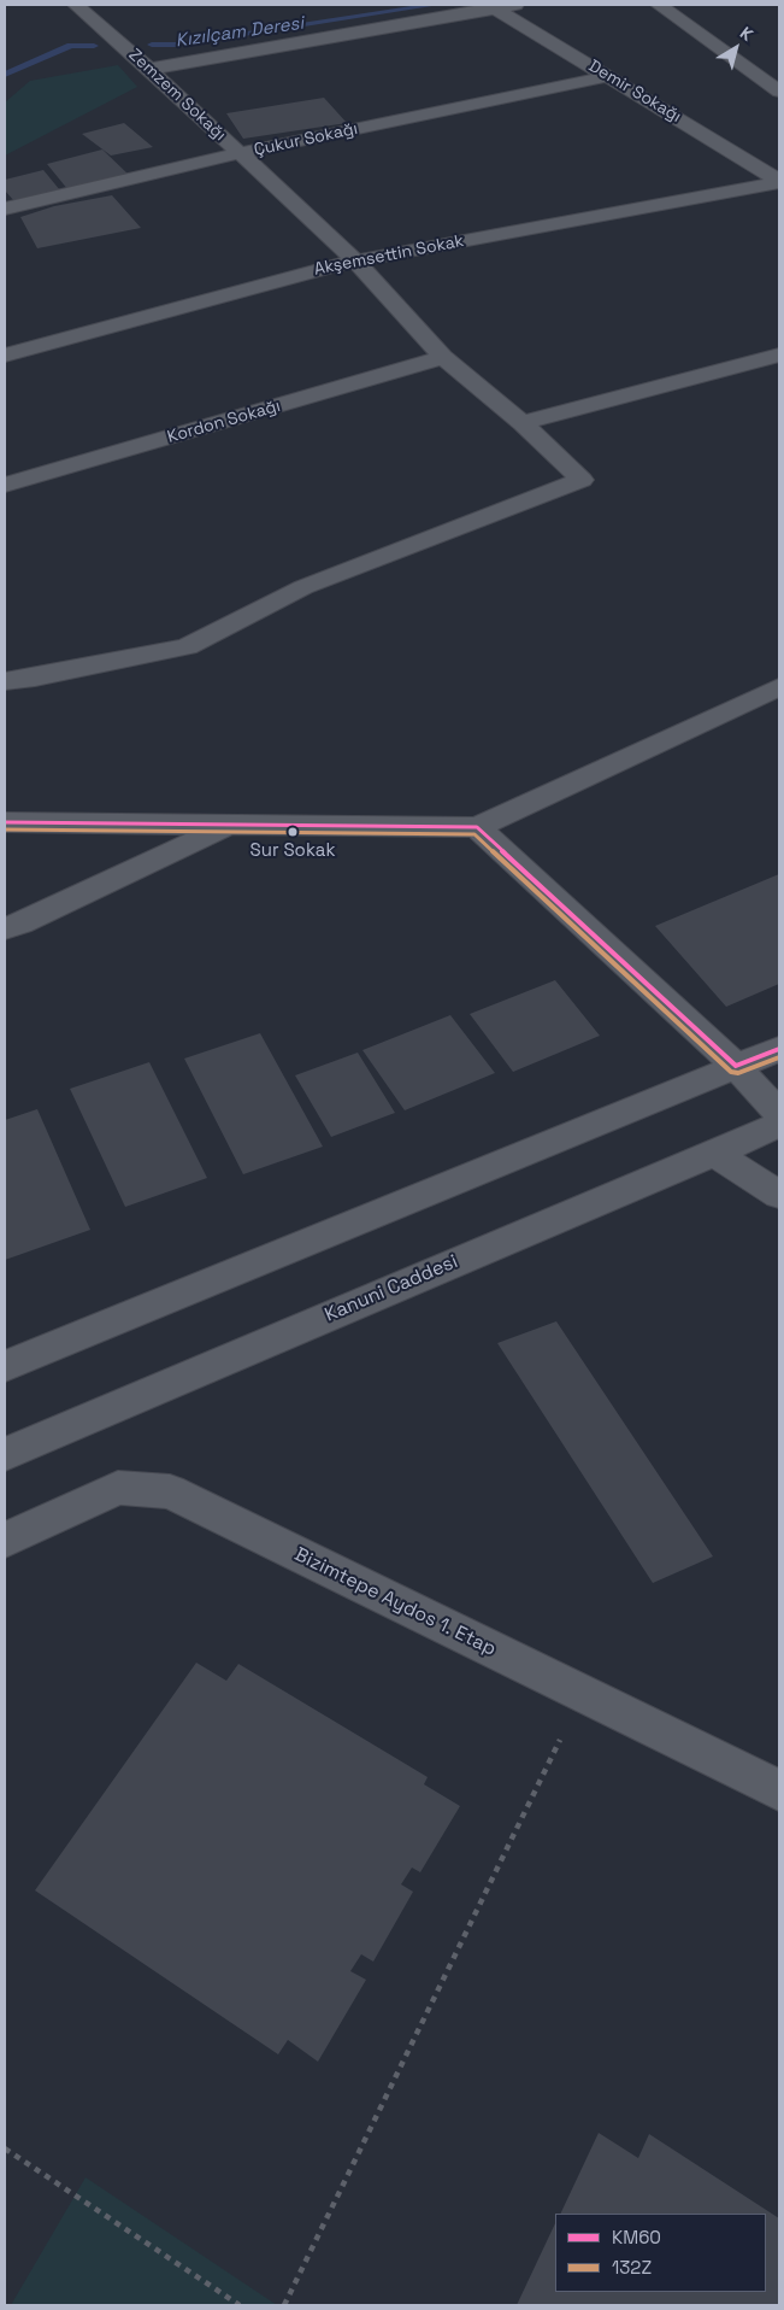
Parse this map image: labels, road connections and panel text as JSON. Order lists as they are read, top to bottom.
{
  "streets": {
    "street": [
      "Demir Sokağı",
      "Zemzem Sokağı",
      "Çukur Sokağı",
      "Akşemsettin Sokak",
      "Kordon Sokağı",
      "Kanuni Caddesi",
      "Bizimtepe Aydos 1. Etap"
    ]
  },
  "crossings": [
    ["Demir Sokağı", "Çukur Sokağı"],
    ["Demir Sokağı", "Akşemsettin Sokak"],
    ["Zemzem Sokağı", "Çukur Sokağı"],
    ["Zemzem Sokağı", "Akşemsettin Sokak"],
    ["Zemzem Sokağı", "Kordon Sokağı"]
  ],
  "water": ["Kızılçam Deresi"],
  "places": ["Sur Sokak"],
  "lines": ["transit line KM60", "transit line 132Z"],
  "legend": ["KM60", "132Z"],
  "north": "top right"
}
